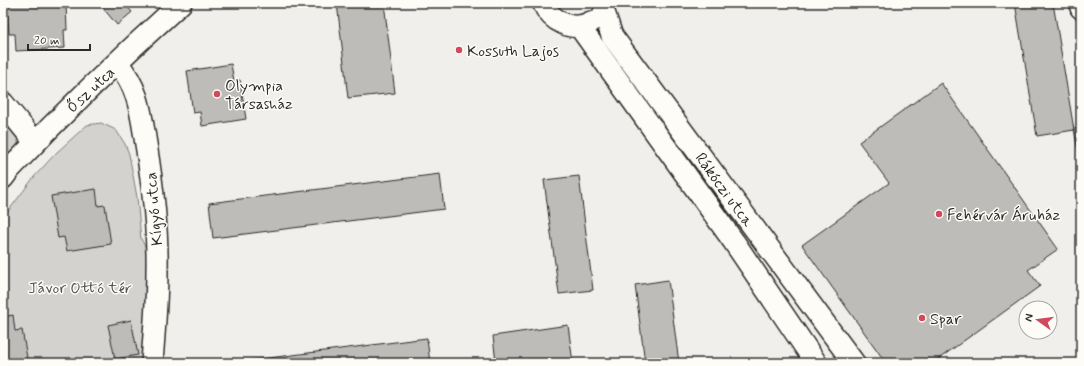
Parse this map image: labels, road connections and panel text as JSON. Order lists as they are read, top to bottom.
{
  "streets": {
    "street": ["Ősz utca", "Rákóczi utca", "Kígyó utca"]
  },
  "crossings": [
    ["Ősz utca", "Kígyó utca"]
  ],
  "parks": ["Jávor Ottó tér"],
  "places": [
    "Kossuth Lajos",
    "Olympia Társasház",
    "Fehérvár Áruház",
    "Spar"
  ],
  "scale_bar": "20 m",
  "north": "left"
}
